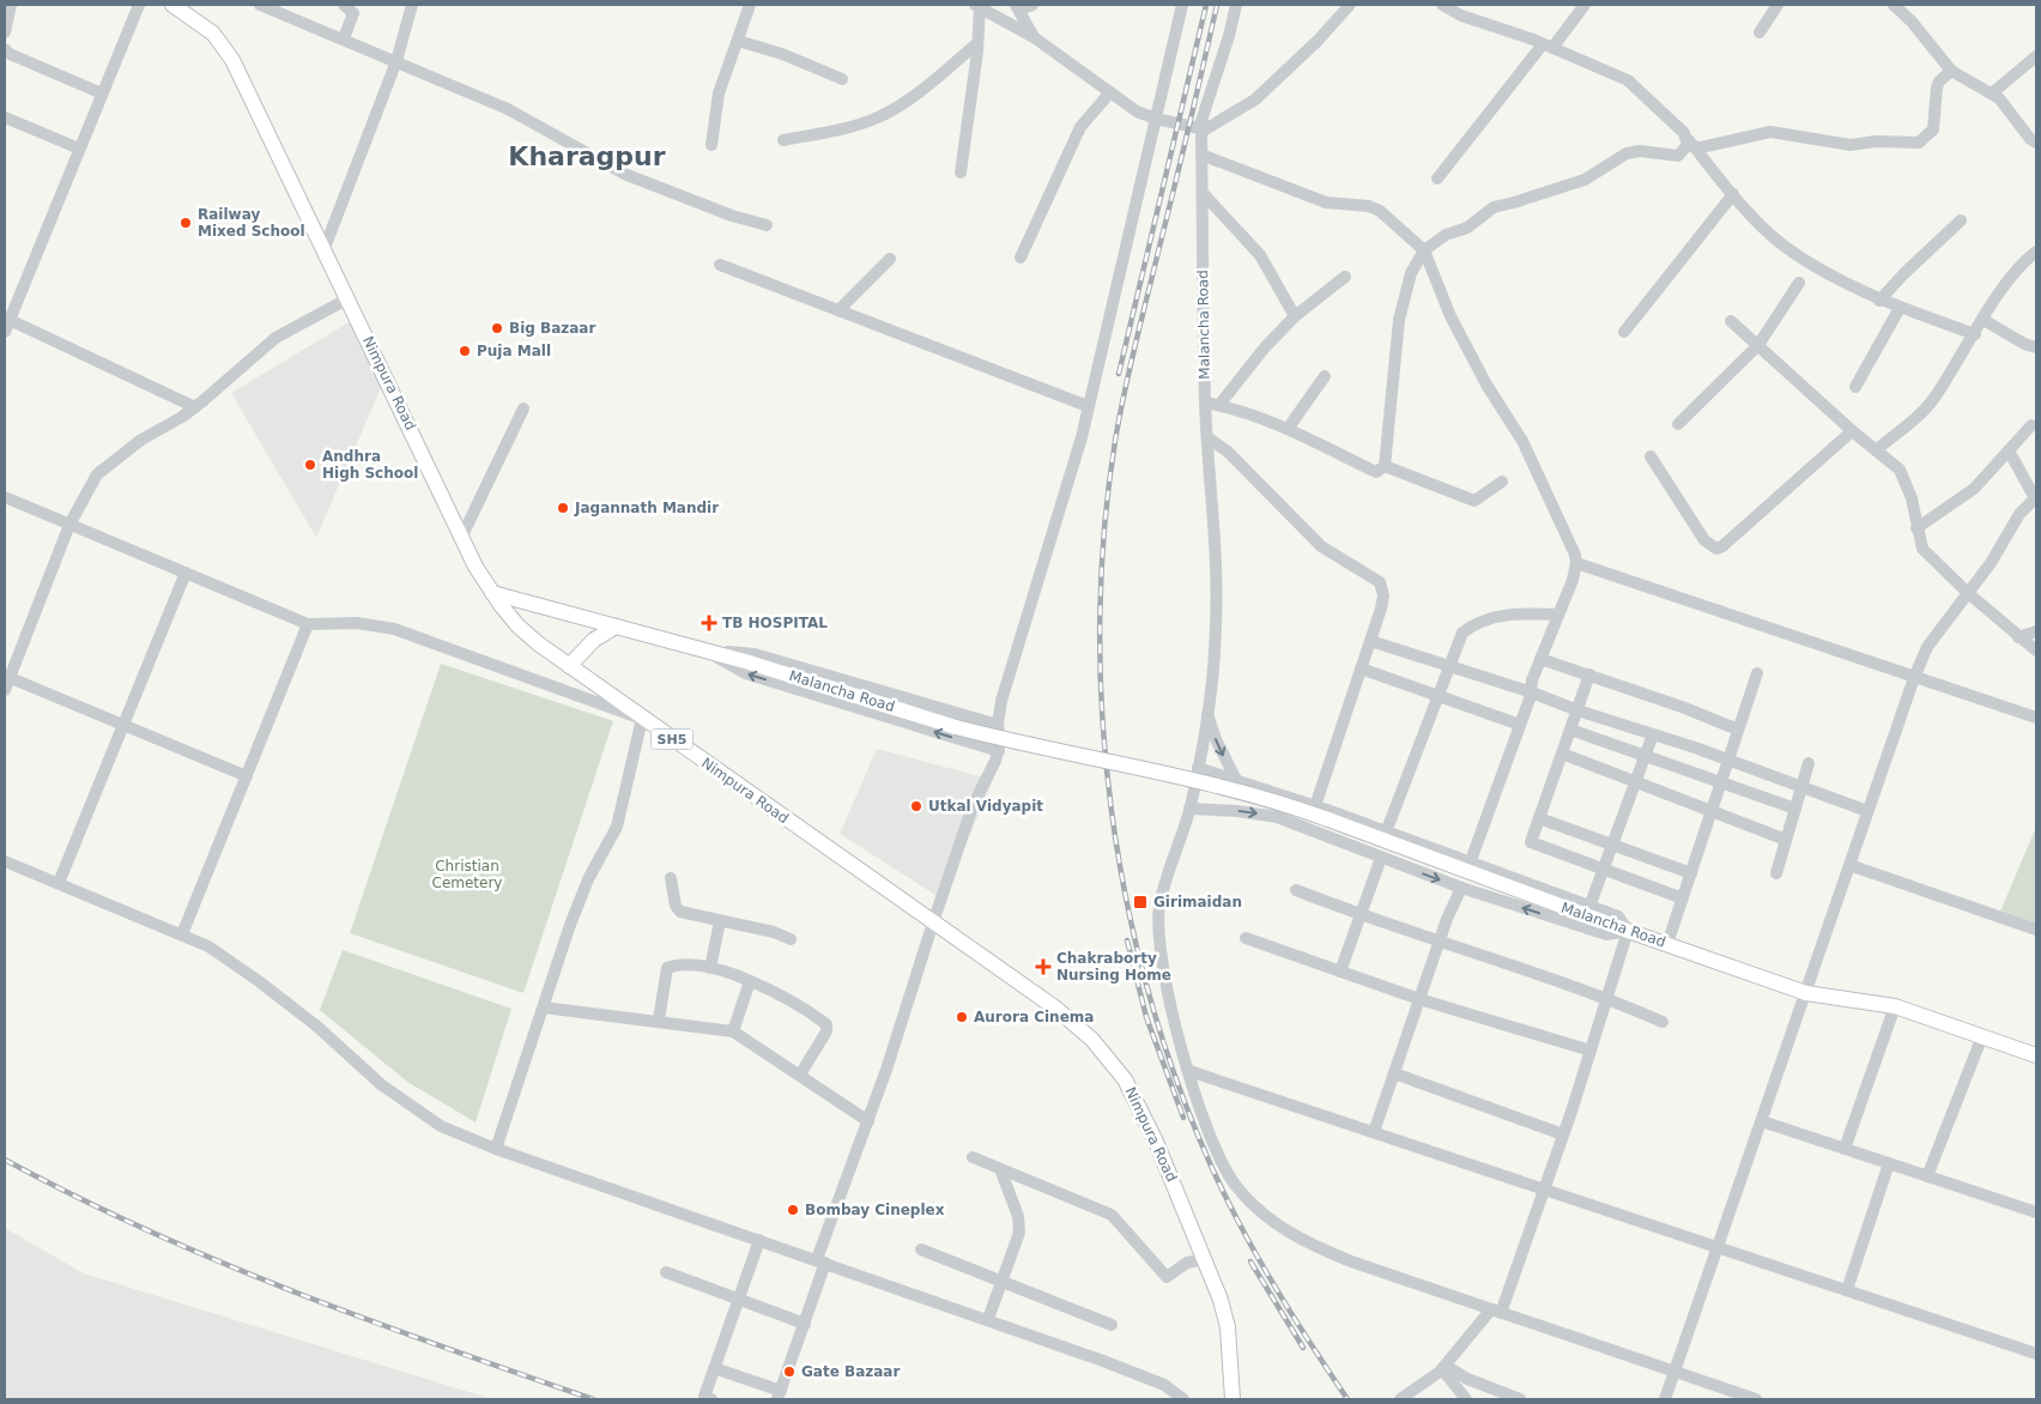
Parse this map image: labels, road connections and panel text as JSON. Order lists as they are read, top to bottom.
{
  "streets": {
    "main road": ["Malancha Road", "Nimpura Road", "SH5"]
  },
  "crossings": [
    ["Malancha Road", "Nimpura Road"]
  ],
  "districts": ["Kharagpur"],
  "parks": ["Christian Cemetery"],
  "places": {
    "other": [
      "Railway Mixed School",
      "Big Bazaar",
      "Puja Mall",
      "Andhra High School",
      "Jagannath Mandir",
      "Utkal Vidyapit",
      "Aurora Cinema",
      "Bombay Cineplex",
      "Gate Bazaar"
    ],
    "health": ["TB HOSPITAL", "Chakraborty Nursing Home"],
    "transit": ["Girimaidan"]
  }
}
